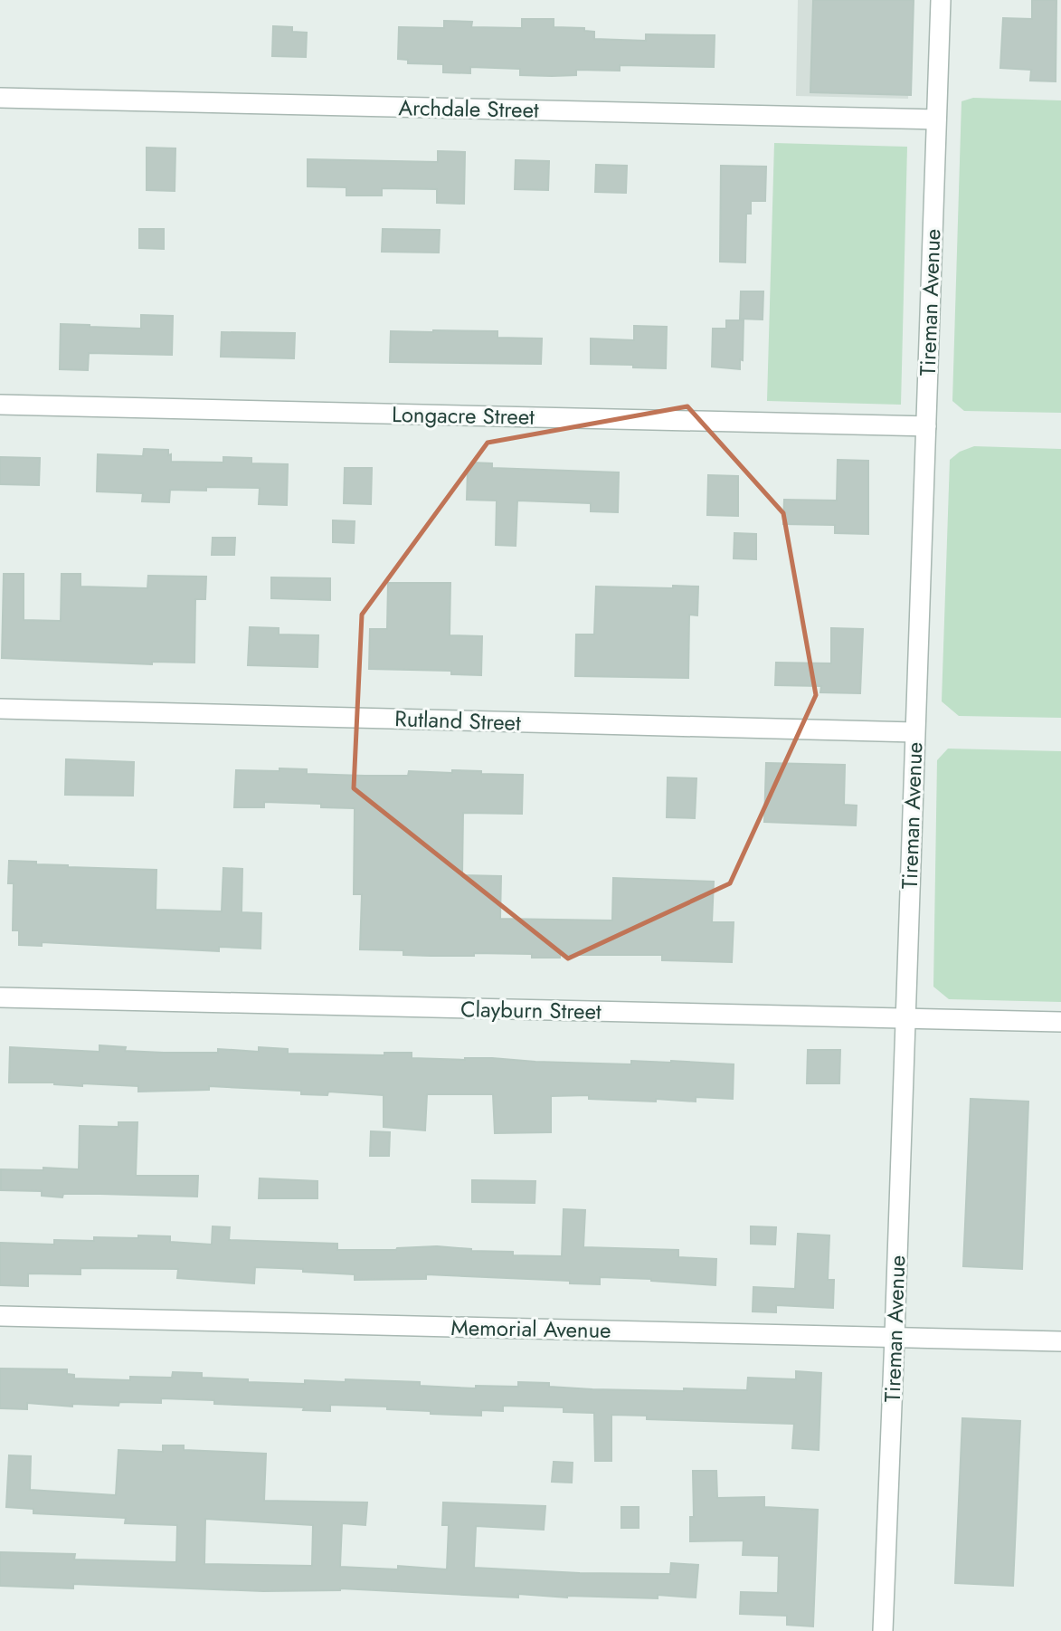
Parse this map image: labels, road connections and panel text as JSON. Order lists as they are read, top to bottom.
{
  "streets": {
    "street": [
      "Archdale Street",
      "Tireman Avenue",
      "Longacre Street",
      "Rutland Street",
      "Clayburn Street",
      "Memorial Avenue"
    ]
  },
  "crossings": [
    ["Archdale Street", "Tireman Avenue"],
    ["Tireman Avenue", "Longacre Street"],
    ["Tireman Avenue", "Rutland Street"],
    ["Tireman Avenue", "Clayburn Street"],
    ["Tireman Avenue", "Memorial Avenue"]
  ]
}
